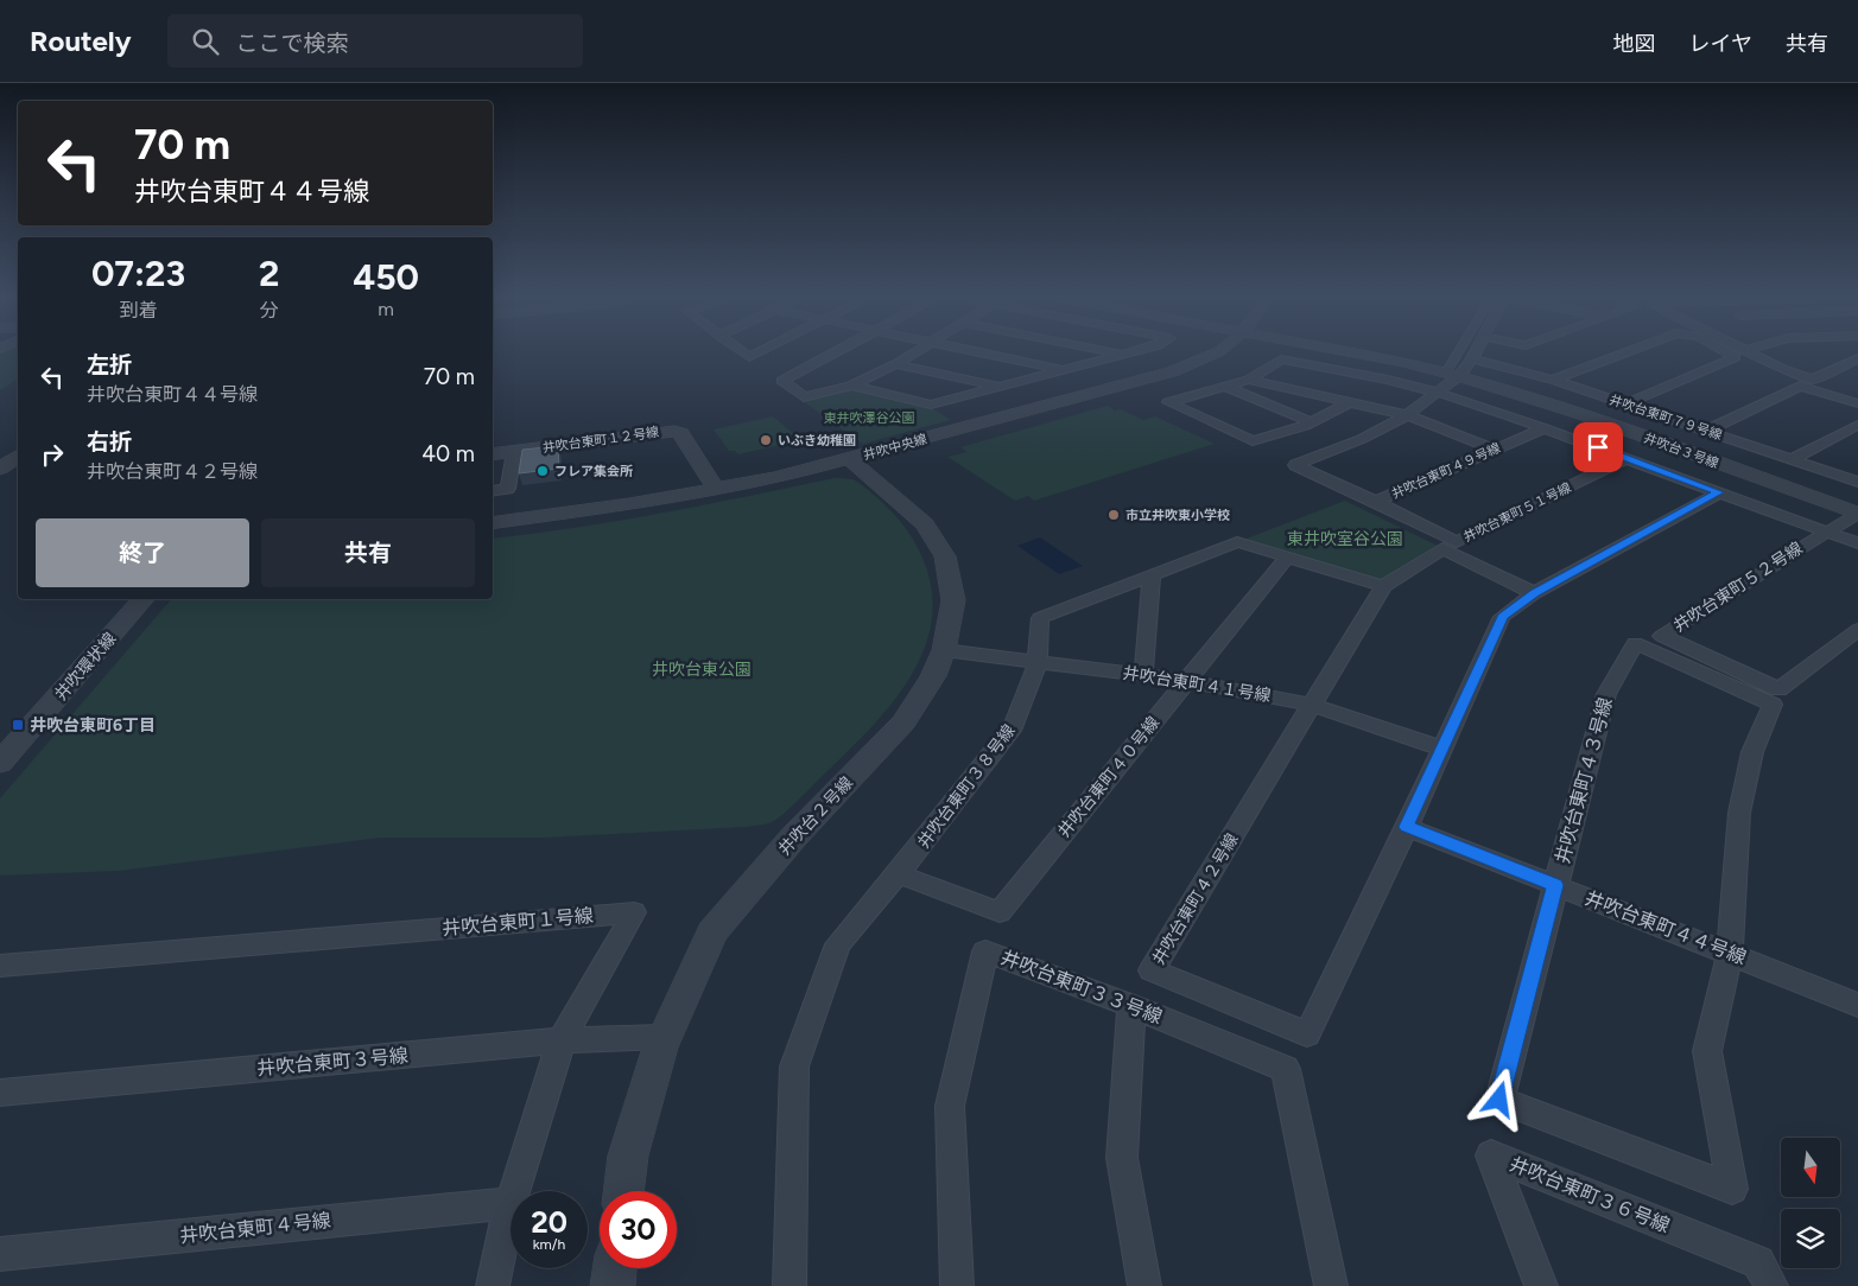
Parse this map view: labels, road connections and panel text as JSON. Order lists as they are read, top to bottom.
{
  "streets": {
    "street": [
      "井吹台東町７９号線",
      "井吹台東町１２号線",
      "井吹中央線",
      "井吹台３号線",
      "井吹台東町４９号線",
      "井吹台東町５１号線",
      "井吹台東町５２号線",
      "井吹環状線",
      "井吹台東町４１号線",
      "井吹台東町４０号線",
      "井吹台東町４３号線",
      "井吹台東町３８号線",
      "井吹台２号線",
      "井吹台東町４２号線",
      "井吹台東町１号線",
      "井吹台東町４４号線",
      "井吹台東町３３号線",
      "井吹台東町３号線",
      "井吹台東町３６号線",
      "井吹台東町４号線"
    ]
  },
  "crossings": [
    ["井吹台東町７９号線", "井吹台東町４９号線"],
    ["井吹台東町１２号線", "井吹中央線"],
    ["井吹中央線", "井吹台２号線"],
    ["井吹台３号線", "井吹台東町４９号線"],
    ["井吹台３号線", "井吹台東町５２号線"],
    ["井吹台東町４９号線", "井吹台東町５１号線"],
    ["井吹台東町４１号線", "井吹台東町４０号線"],
    ["井吹台東町４１号線", "井吹台東町３８号線"],
    ["井吹台東町４１号線", "井吹台２号線"],
    ["井吹台東町４１号線", "井吹台東町４２号線"],
    ["井吹台東町４０号線", "井吹台東町３８号線"],
    ["井吹台東町４３号線", "井吹台東町４４号線"],
    ["井吹台東町３８号線", "井吹台東町４２号線"],
    ["井吹台２号線", "井吹台東町３号線"],
    ["井吹台東町４２号線", "井吹台東町４４号線"],
    ["井吹台東町１号線", "井吹台東町３号線"],
    ["井吹台東町１号線", "井吹台東町４号線"]
  ],
  "parks": ["東井吹澤谷公園", "東井吹室谷公園", "井吹台東公園"],
  "places": {
    "other": ["いぶき幼稚園", "フレア集会所", "市立井吹東小学校"],
    "transit": ["井吹台東町6丁目"]
  },
  "north": "bottom",
  "page": {
    "header": "Routely",
    "search": "ここで検索",
    "nav": ["地図", "レイヤ", "共有"],
    "turn": ["70 m", "井吹台東町４４号線"],
    "eta": [
      "07:23",
      "到着",
      "2",
      "分",
      "450",
      "m"
    ],
    "list": [
      {
        "name": "左折",
        "note": "井吹台東町４４号線",
        "value": "70 m"
      },
      {
        "name": "右折",
        "note": "井吹台東町４２号線",
        "value": "40 m"
      }
    ],
    "buttons": ["終了", "共有"],
    "speed": "20 km/h",
    "limit": "30"
  }
}
